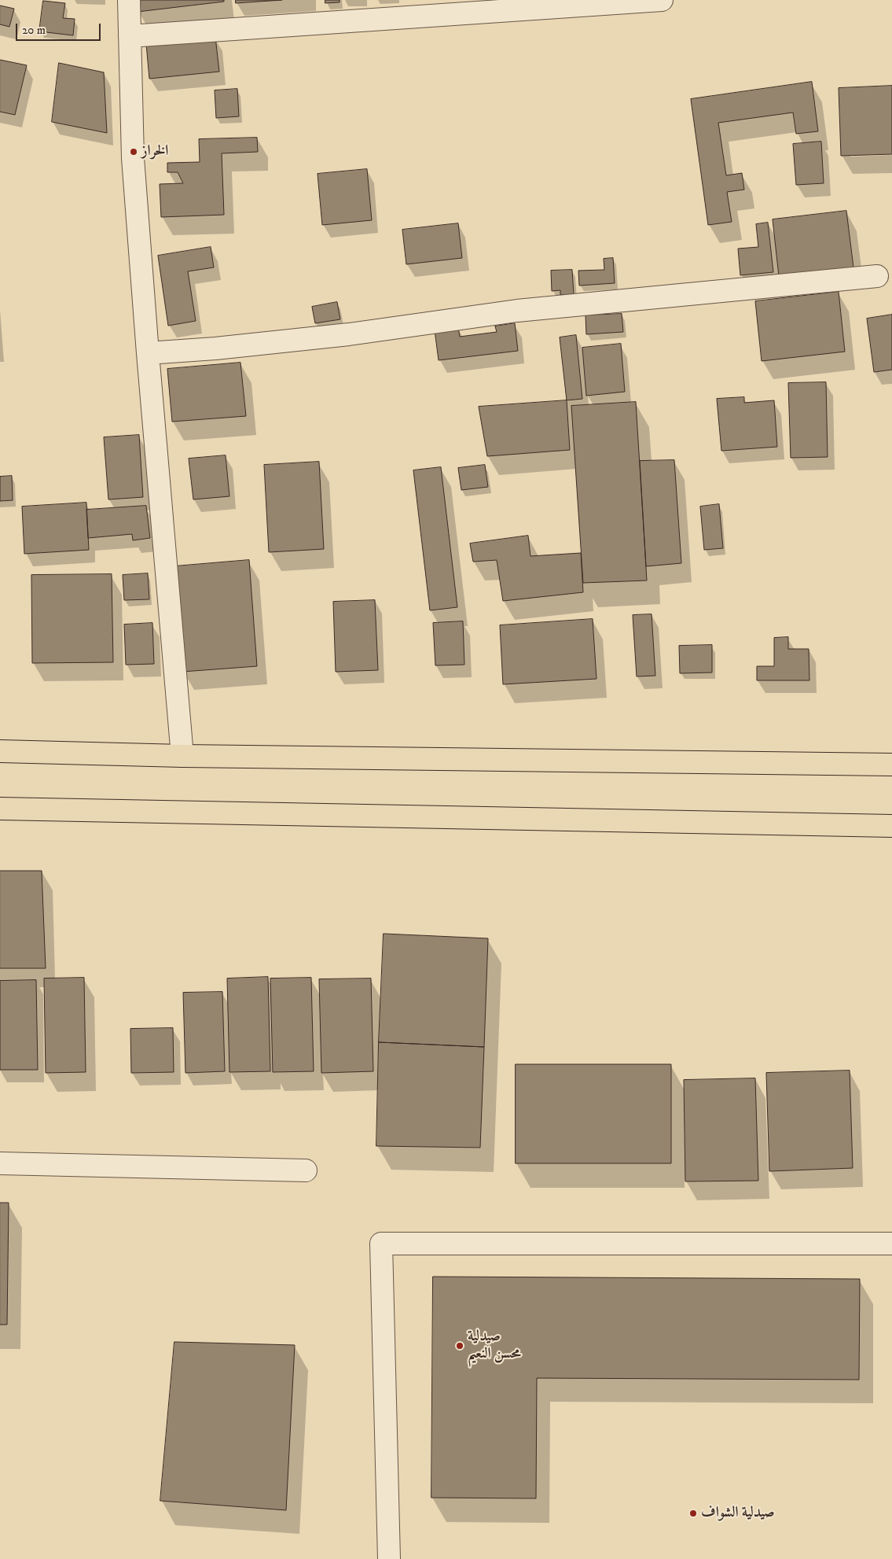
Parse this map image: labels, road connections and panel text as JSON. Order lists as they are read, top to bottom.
{
  "places": ["الخراز", "صيدلية محسن النعيم", "صيدلية الشواف"],
  "scale_bar": "20 m"
}
